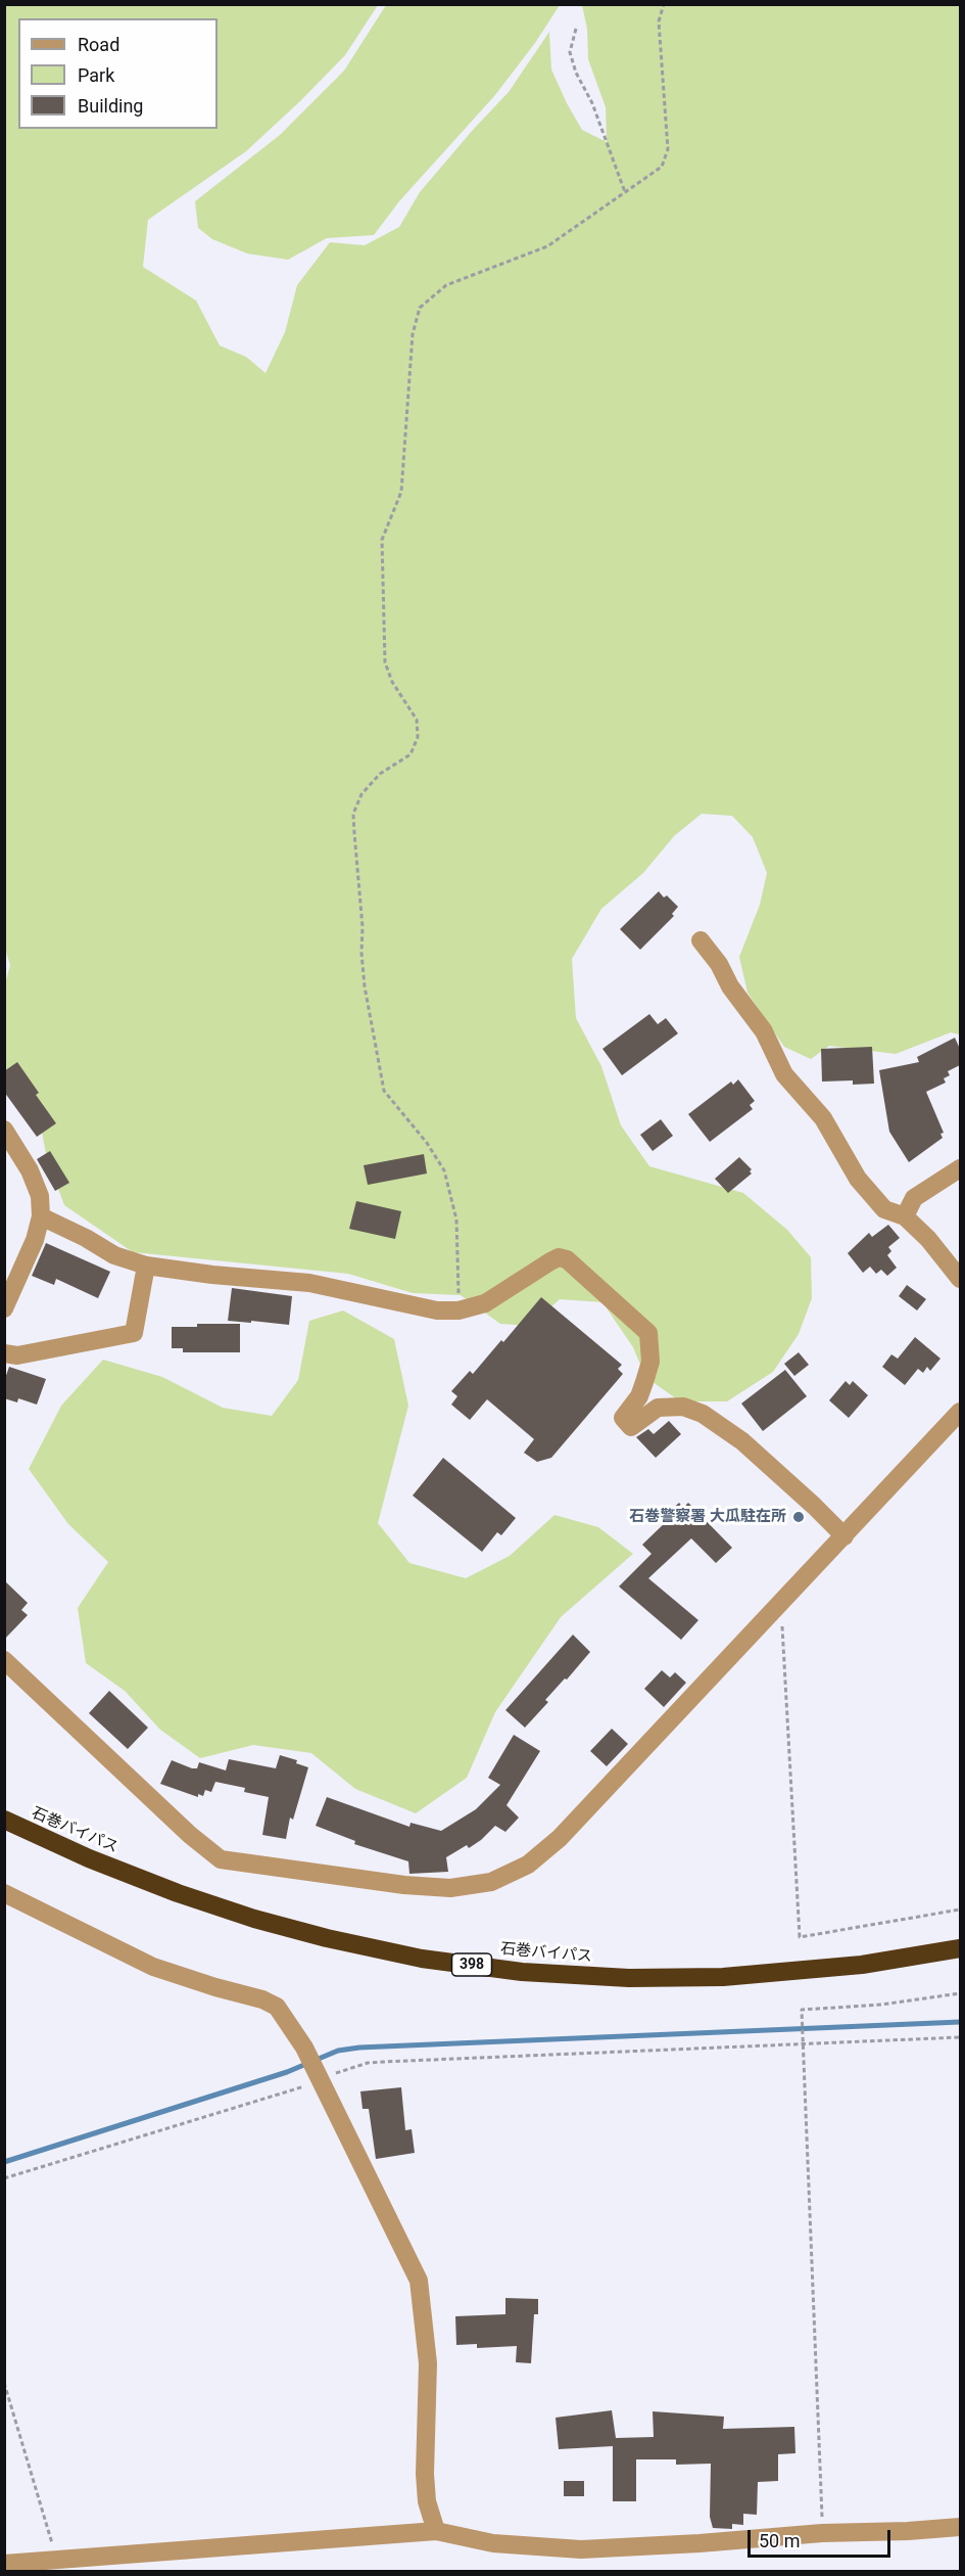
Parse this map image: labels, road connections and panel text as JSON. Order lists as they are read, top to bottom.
{
  "streets": {
    "highway": ["石巻バイパス", "398"]
  },
  "places": ["石巻警察署 大瓜駐在所"],
  "legend": ["Road", "Park", "Building"],
  "scale_bar": "50 m"
}
